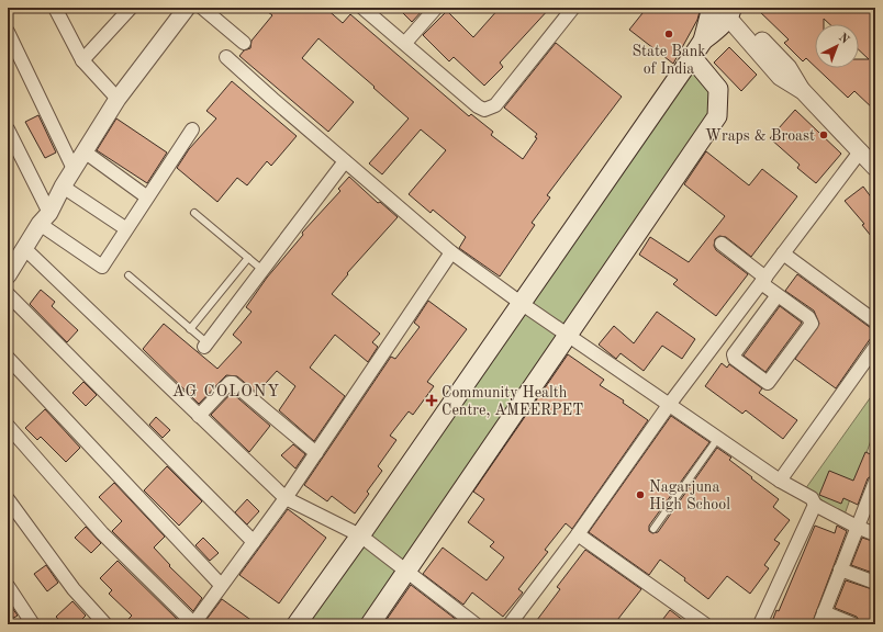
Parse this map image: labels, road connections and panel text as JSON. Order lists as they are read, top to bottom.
{
  "districts": ["AG COLONY"],
  "places": {
    "other": ["State Bank of India", "Wraps & Broast", "Nagarjuna High School"],
    "health": ["Community Health Centre, AMEERPET"]
  },
  "north": "top right"
}
